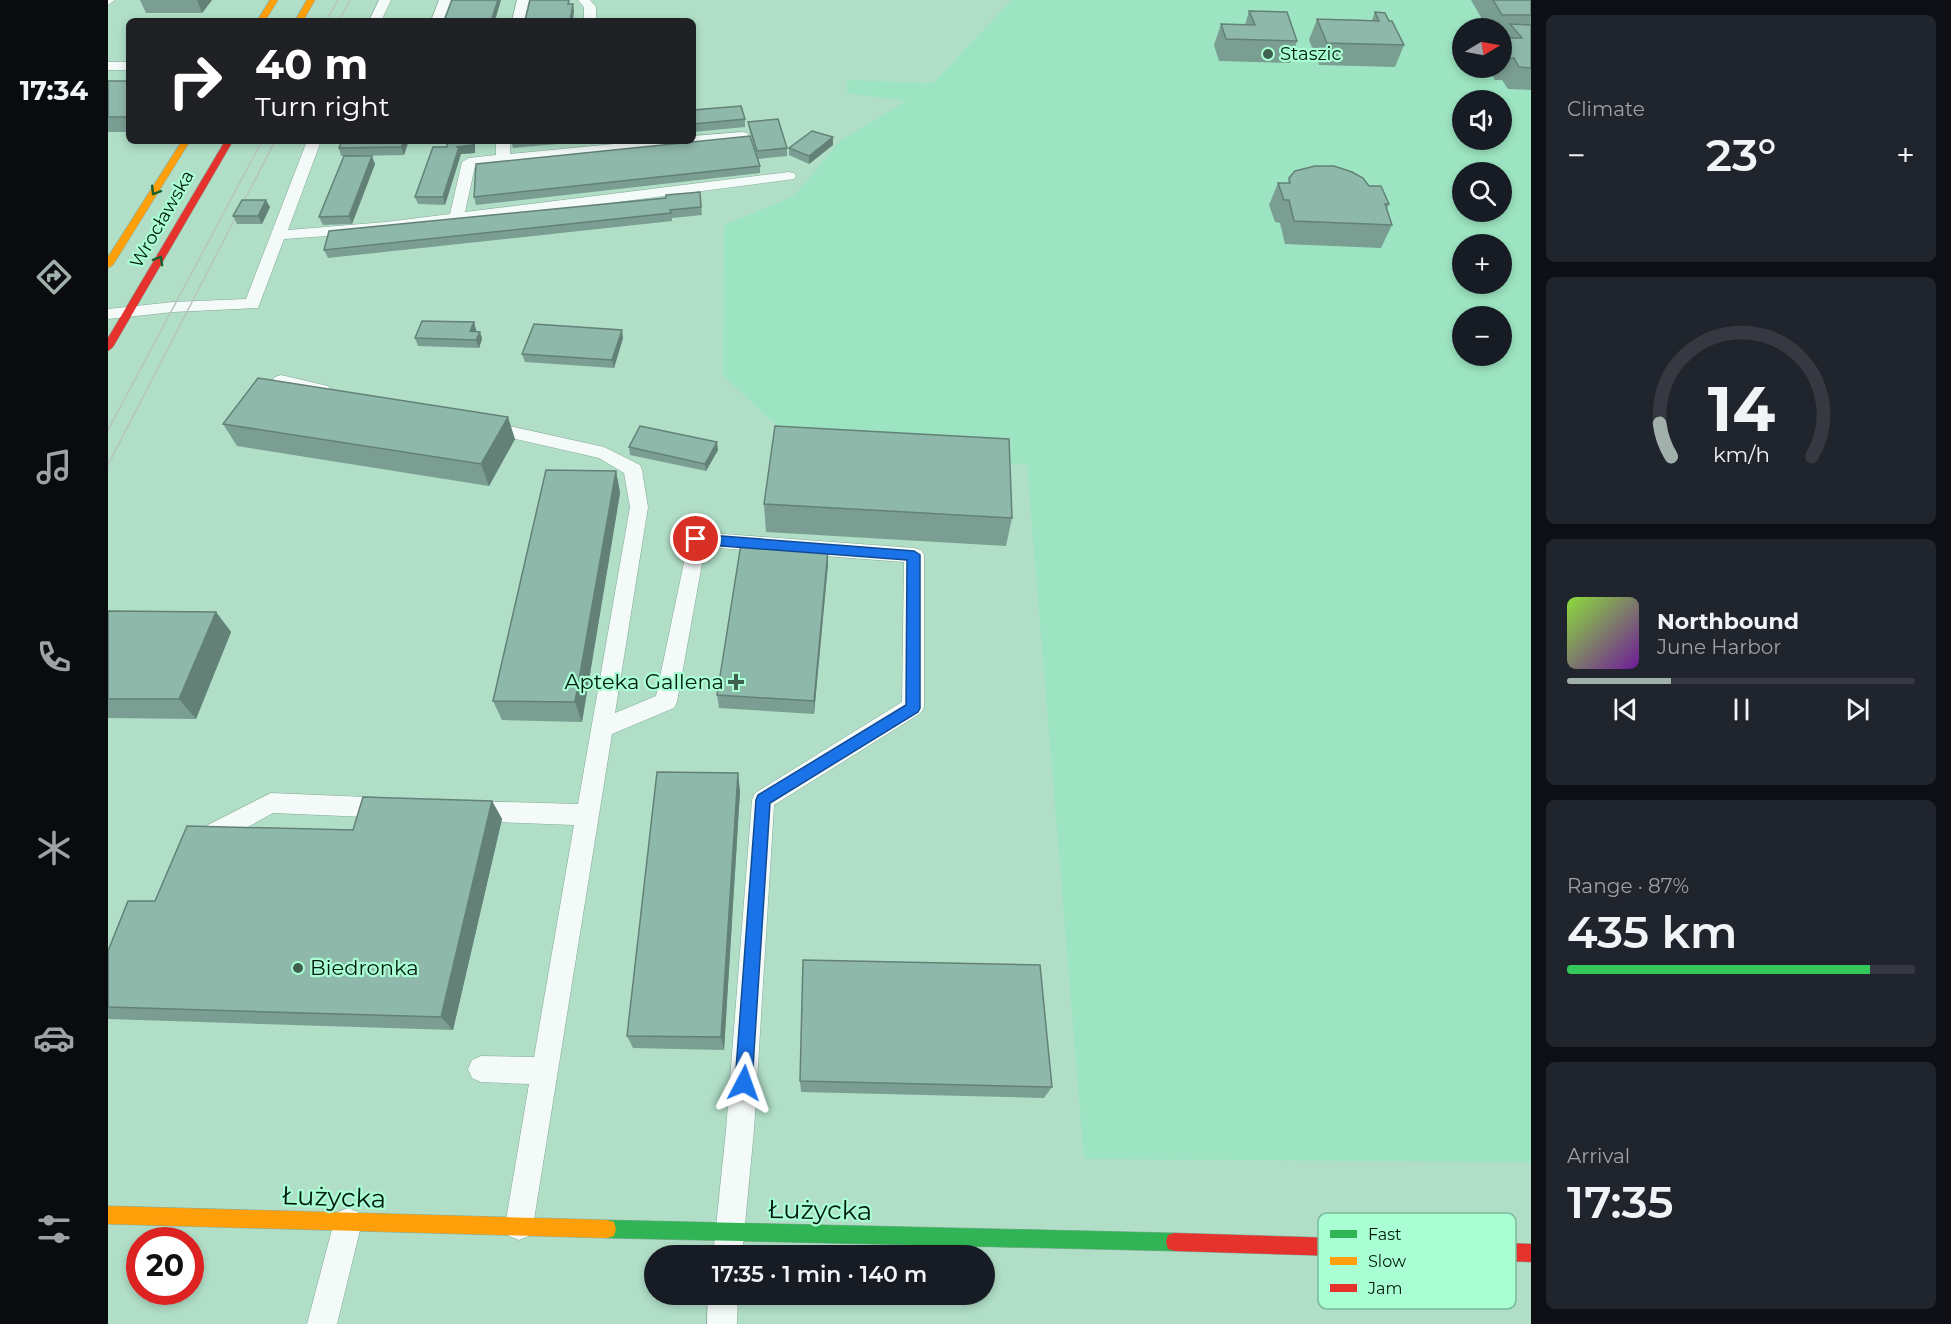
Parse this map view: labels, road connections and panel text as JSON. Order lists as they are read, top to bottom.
{
  "streets": {
    "street": ["Wrocławska", "Łużycka"]
  },
  "places": {
    "other": ["Staszic", "Biedronka"],
    "health": ["Apteka Gallena"]
  },
  "legend": ["Fast", "Slow", "Jam"],
  "north": "right",
  "page": {
    "tabs": "17:34",
    "tile": [
      "Climate",
      ["Range · 87%", "435 km"],
      ["Arrival", "17:35"]
    ],
    "map_buttons": ["+", "−"],
    "turn": ["40 m", "Turn right"],
    "heat": ["−", "23°", "+"],
    "song": ["Northbound", "June Harbor"],
    "limit": "20",
    "trip": "17:35 · 1 min · 140 m",
    "gauge": ["14", "km/h"]
  }
}
